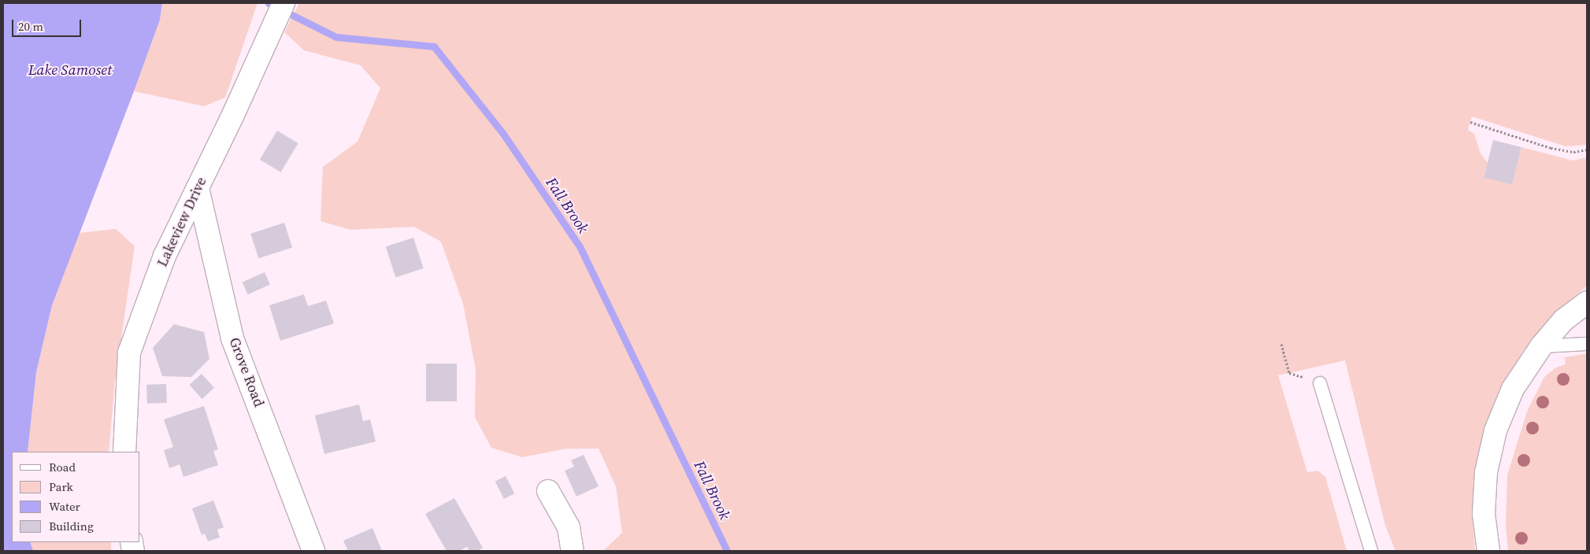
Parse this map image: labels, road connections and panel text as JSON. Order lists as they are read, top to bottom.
{
  "streets": {
    "street": ["Lakeview Drive", "Grove Road"]
  },
  "crossings": [
    ["Lakeview Drive", "Grove Road"]
  ],
  "water": ["Lake Samoset", "Fall Brook"],
  "legend": [
    "Road",
    "Park",
    "Water",
    "Building"
  ],
  "scale_bar": "20 m"
}
